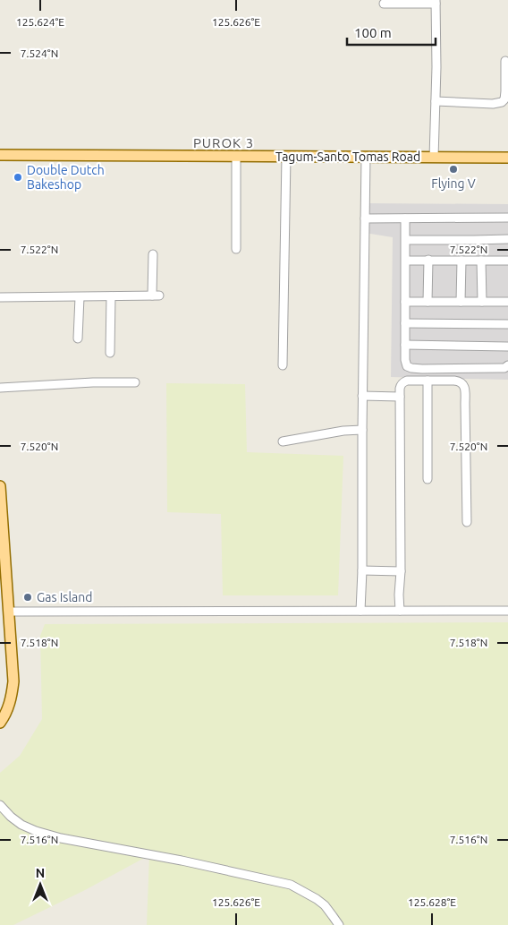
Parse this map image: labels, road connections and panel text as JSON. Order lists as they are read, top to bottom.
{
  "streets": {
    "main road": ["Tagum-Santo Tomas Road"]
  },
  "districts": ["PUROK 3"],
  "places": ["Flying V", "Double Dutch Bakeshop", "Gas Island"],
  "scale_bar": "100 m",
  "north": "top",
  "coordinates": [
    "125.624°E",
    "125.626°E",
    "7.524°N",
    "7.522°N",
    "7.520°N",
    "7.518°N",
    "7.516°N",
    "125.628°E"
  ]
}
